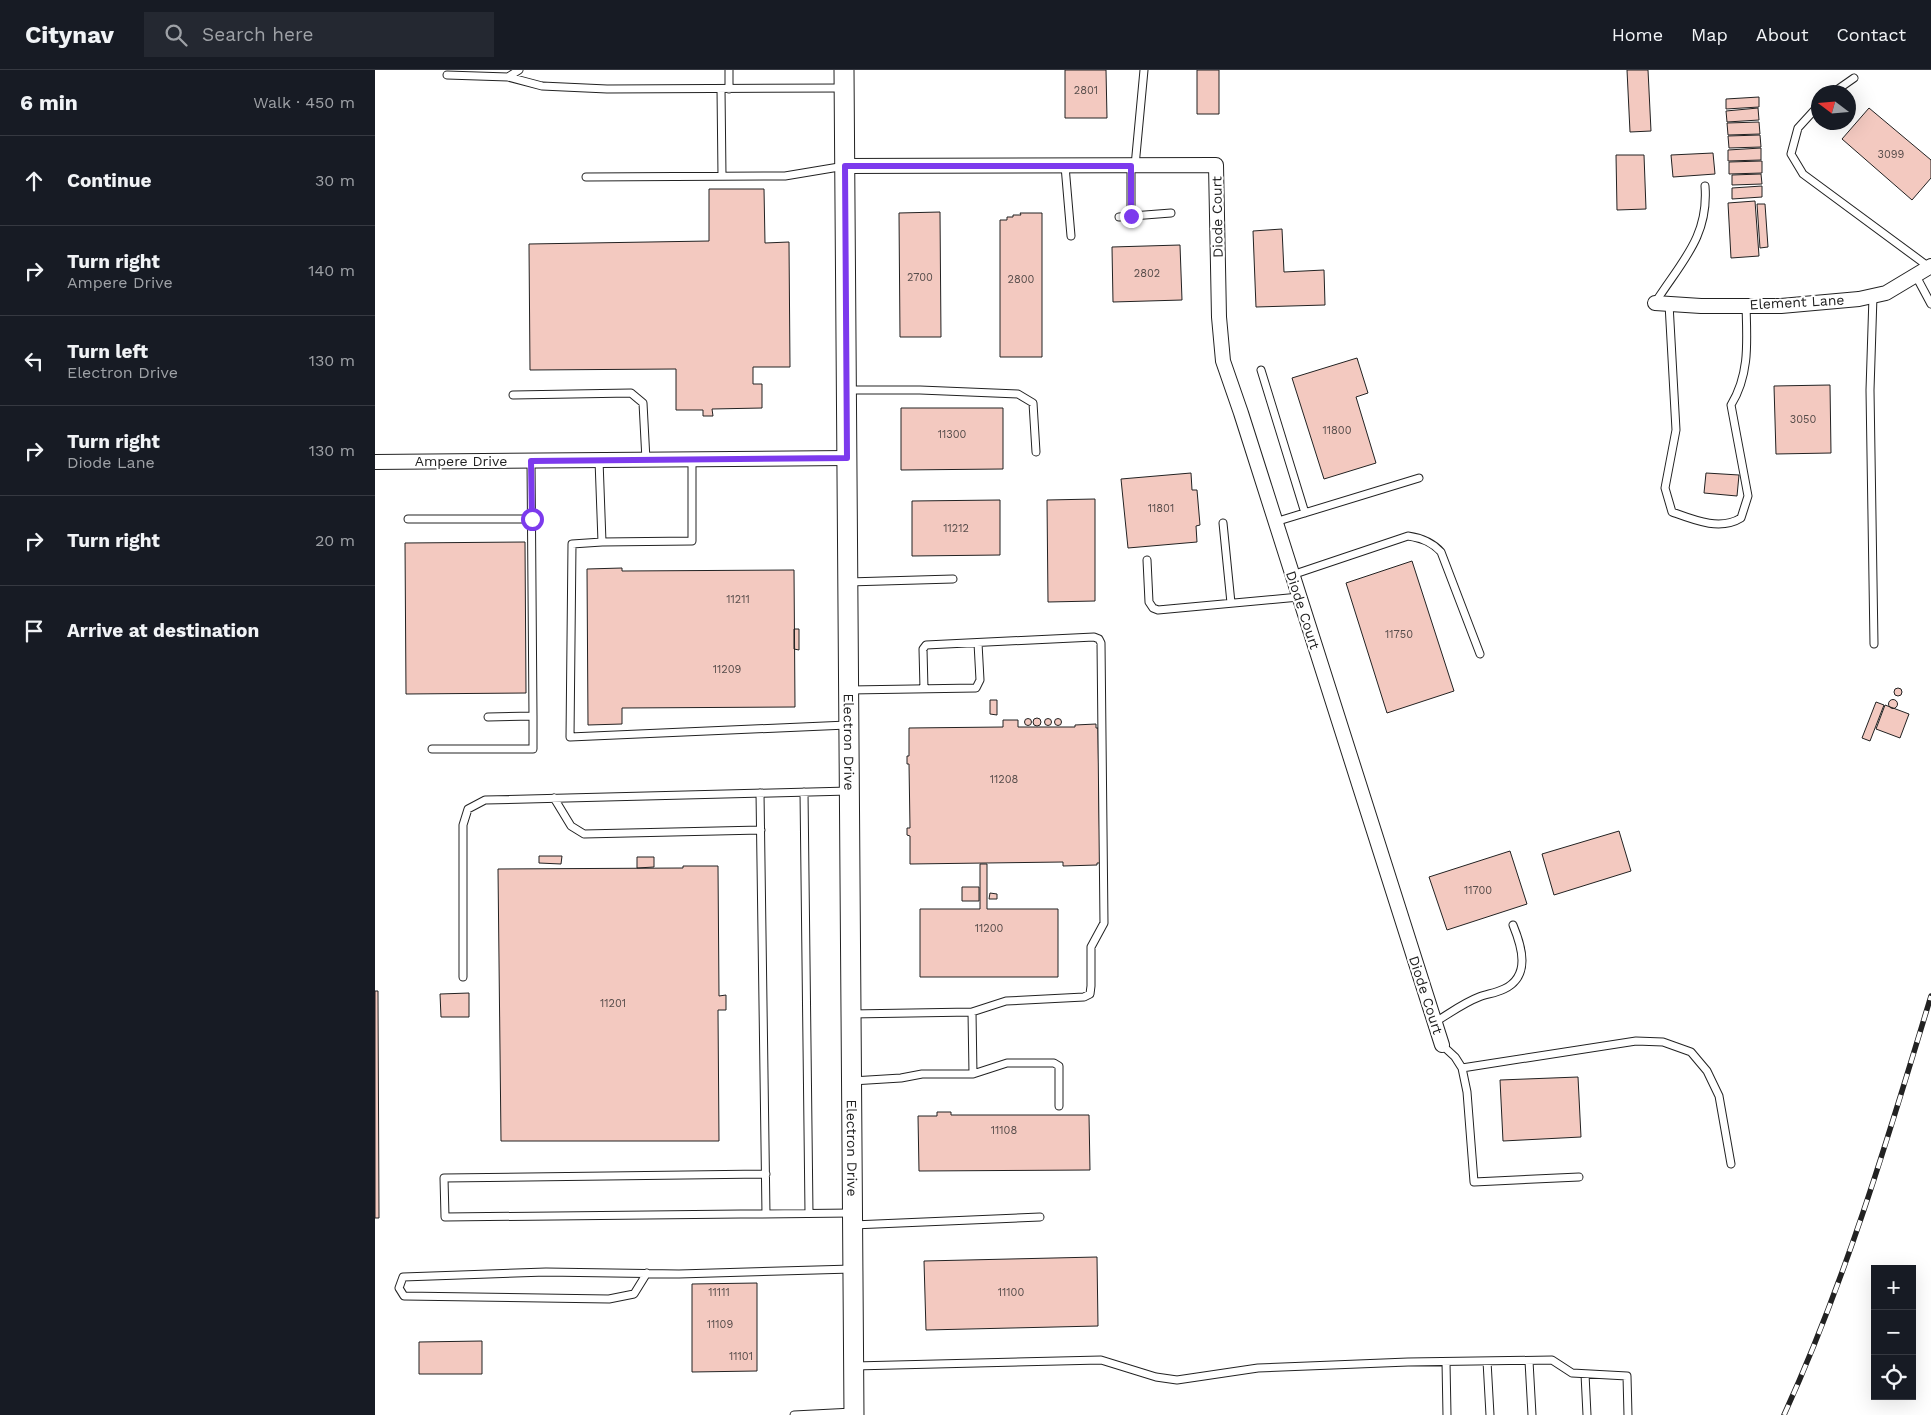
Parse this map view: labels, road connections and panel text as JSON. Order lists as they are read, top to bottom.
{
  "streets": {
    "street": [
      "Diode Court",
      "Element Lane",
      "Ampere Drive",
      "Electron Drive"
    ]
  },
  "crossings": [
    ["Ampere Drive", "Electron Drive"]
  ],
  "house_numbers": [
    "2801",
    "3099",
    "2802",
    "2700",
    "2800",
    "3050",
    "11800",
    "11300",
    "11801",
    "11212",
    "11211",
    "11750",
    "11209",
    "11208",
    "11700",
    "11200",
    "11201",
    "11108",
    "11111",
    "11100",
    "11109",
    "11101"
  ],
  "north": "left",
  "page": {
    "header": "Citynav",
    "search": "Search here",
    "nav": [
      "Home",
      "Map",
      "About",
      "Contact"
    ],
    "heading": ["6 min", "Walk · 450 m"],
    "list": [
      ["Continue", "30 m"],
      ["Turn right", "Ampere Drive", "140 m"],
      ["Turn left", "Electron Drive", "130 m"],
      ["Turn right", "Diode Lane", "130 m"],
      ["Turn right", "20 m"],
      "Arrive at destination"
    ],
    "map_buttons": ["+", "−"]
  }
}
